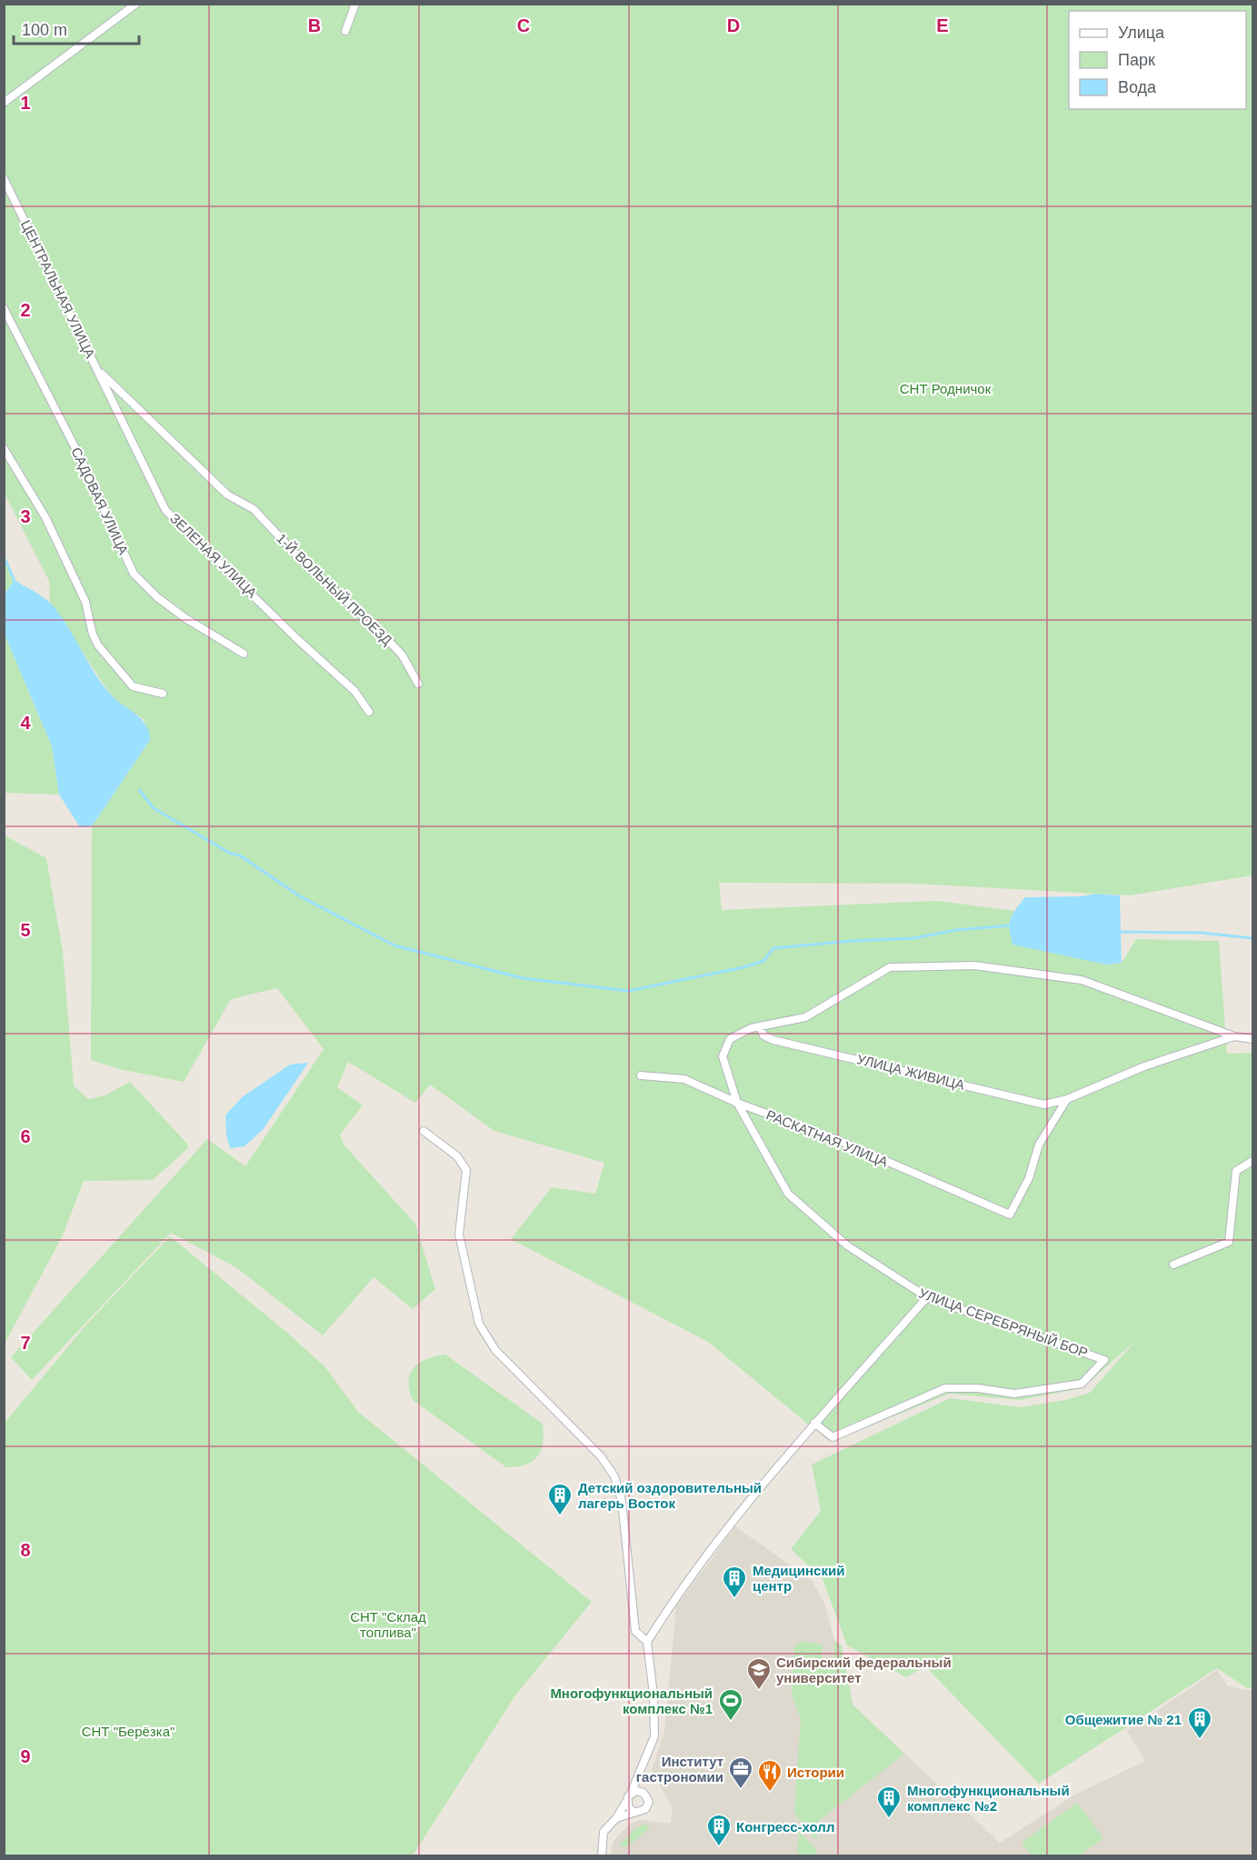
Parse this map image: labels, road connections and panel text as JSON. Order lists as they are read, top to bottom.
{
  "streets": {
    "street": [
      "ЦЕНТРАЛЬНАЯ УЛИЦА",
      "САДОВАЯ УЛИЦА",
      "ЗЕЛЕНАЯ УЛИЦА",
      "1-Й ВОЛЬНЫЙ ПРОЕЗД",
      "УЛИЦА ЖИВИЦА",
      "РАСКАТНАЯ УЛИЦА",
      "УЛИЦА СЕРЕБРЯНЫЙ БОР"
    ]
  },
  "crossings": [
    ["ЦЕНТРАЛЬНАЯ УЛИЦА", "ЗЕЛЕНАЯ УЛИЦА"],
    ["ЦЕНТРАЛЬНАЯ УЛИЦА", "1-Й ВОЛЬНЫЙ ПРОЕЗД"],
    ["ЗЕЛЕНАЯ УЛИЦА", "1-Й ВОЛЬНЫЙ ПРОЕЗД"],
    ["УЛИЦА ЖИВИЦА", "РАСКАТНАЯ УЛИЦА"],
    ["УЛИЦА ЖИВИЦА", "УЛИЦА СЕРЕБРЯНЫЙ БОР"],
    ["РАСКАТНАЯ УЛИЦА", "УЛИЦА СЕРЕБРЯНЫЙ БОР"]
  ],
  "parks": ["СНТ Родничок", "СНТ \"Склад топлива\"", "СНТ \"Берёзка\""],
  "places": {
    "building": [
      "Детский оздоровительный лагерь Восток",
      "Медицинский центр",
      "Общежитие № 21",
      "Многофункциональный комплекс №2",
      "Конгресс-холл"
    ],
    "school or university": ["Сибирский федеральный университет"],
    "sports": ["Многофункциональный комплекс №1"],
    "office": ["Институт гастрономии"],
    "restaurant": ["Истории"]
  },
  "legend": ["Улица", "Парк", "Вода"],
  "scale_bar": "100 m",
  "grid": {
    "columns": [
      "B",
      "C",
      "D",
      "E"
    ],
    "rows": [
      "1",
      "2",
      "3",
      "4",
      "5",
      "6",
      "7",
      "8",
      "9"
    ]
  }
}
